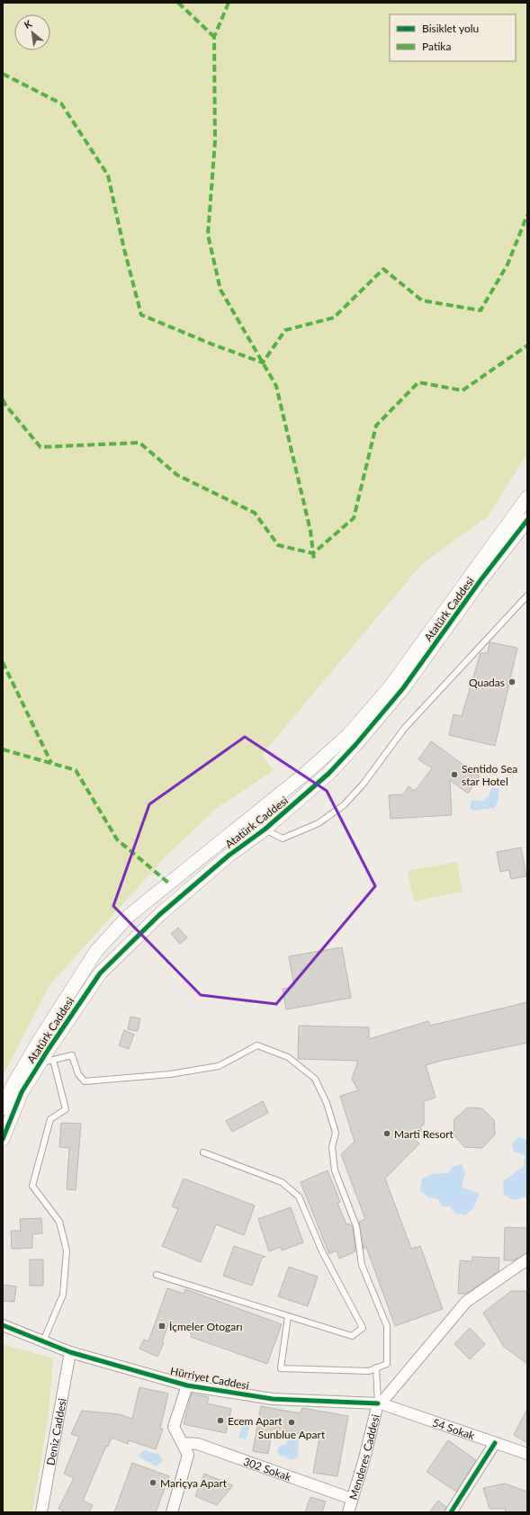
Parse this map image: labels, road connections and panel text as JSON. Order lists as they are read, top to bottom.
{
  "streets": {
    "street": [
      "Atatürk Caddesi",
      "Hürriyet Caddesi",
      "54 Sokak",
      "Deniz Caddesi",
      "Menderes Caddesi",
      "302 Sokak"
    ]
  },
  "crossings": [
    ["Hürriyet Caddesi", "54 Sokak"],
    ["Hürriyet Caddesi", "Deniz Caddesi"],
    ["Hürriyet Caddesi", "Menderes Caddesi"],
    ["54 Sokak", "Menderes Caddesi"],
    ["Menderes Caddesi", "302 Sokak"]
  ],
  "places": {
    "other": [
      "Quadas",
      "Sentido Sea star Hotel",
      "Marti Resort",
      "Ecem Apart",
      "Sunblue Apart",
      "Mariçya Apart"
    ],
    "transit": ["İçmeler Otogarı"]
  },
  "legend": ["Bisiklet yolu", "Patika"],
  "north": "top left"
}
